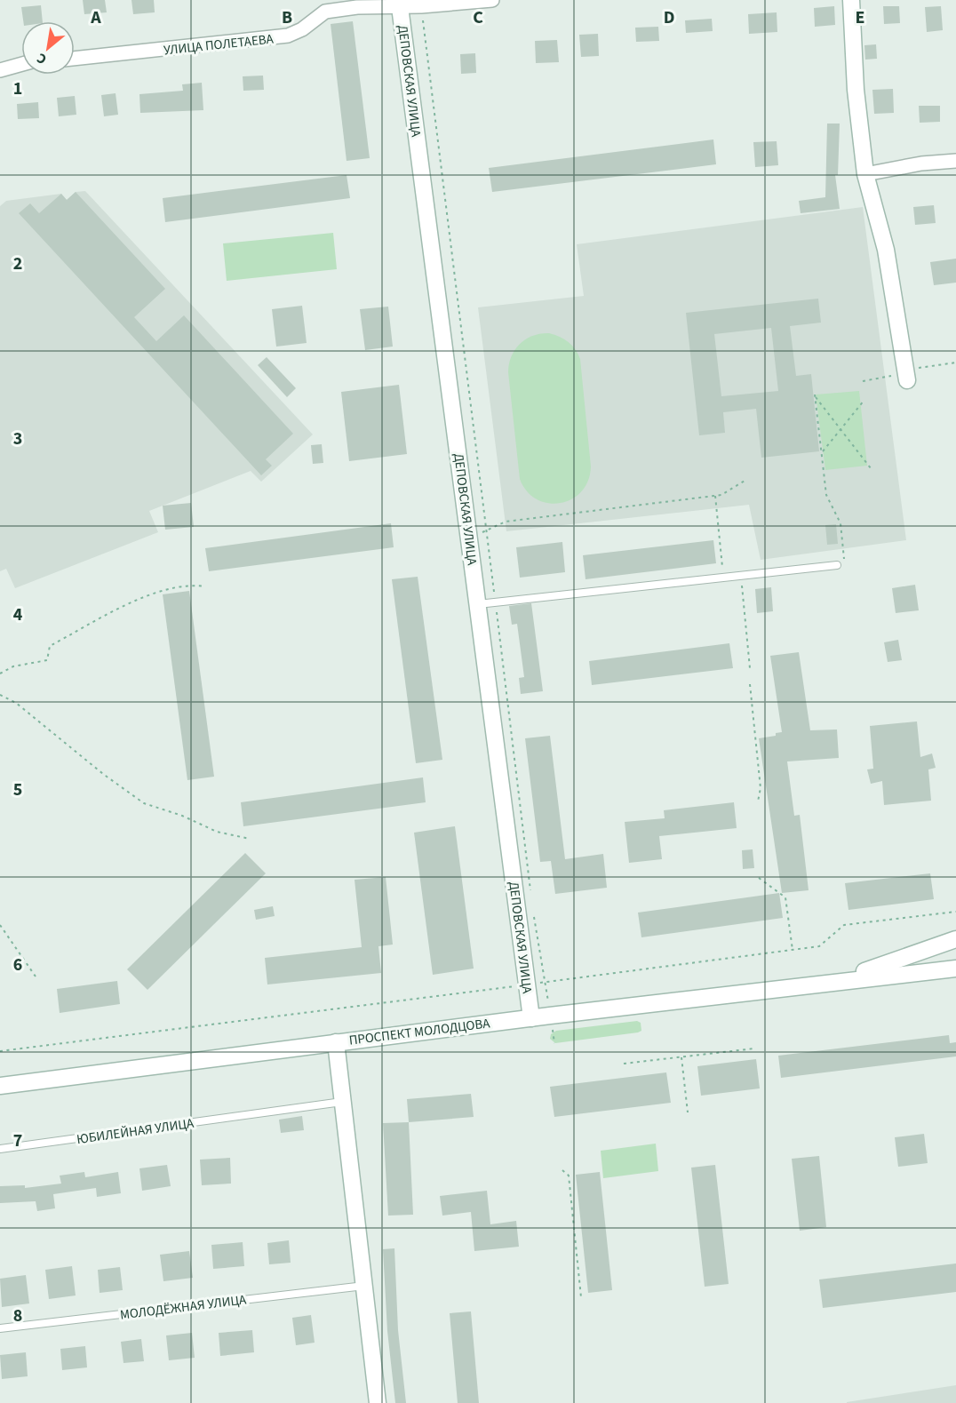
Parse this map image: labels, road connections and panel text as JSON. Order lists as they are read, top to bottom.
{
  "streets": {
    "street": ["УЛИЦА ПОЛЕТАЕВА", "ДЕПОВСКАЯ УЛИЦА", "ПРОСПЕКТ МОЛОДЦОВА"],
    "lane": ["ЮБИЛЕЙНАЯ УЛИЦА", "МОЛОДЁЖНАЯ УЛИЦА"]
  },
  "crossings": [
    ["УЛИЦА ПОЛЕТАЕВА", "ДЕПОВСКАЯ УЛИЦА"],
    ["ДЕПОВСКАЯ УЛИЦА", "ПРОСПЕКТ МОЛОДЦОВА"]
  ],
  "north": "bottom left",
  "grid": {
    "columns": [
      "A",
      "B",
      "C",
      "D",
      "E"
    ],
    "rows": [
      "1",
      "2",
      "3",
      "4",
      "5",
      "6",
      "7",
      "8"
    ]
  }
}
